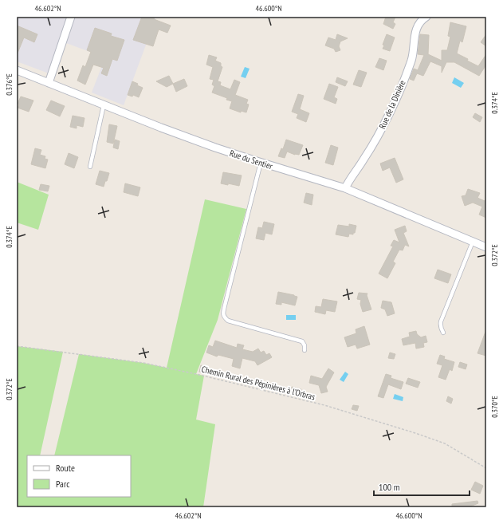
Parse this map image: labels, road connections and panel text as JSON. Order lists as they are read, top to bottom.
{
  "streets": {
    "street": ["Rue de la Dinière", "Rue du Sentier"],
    "path": ["Chemin Rural des Pépinières à l’Orbras"]
  },
  "crossings": [
    ["Rue de la Dinière", "Rue du Sentier"]
  ],
  "legend": ["Route", "Parc"],
  "scale_bar": "100 m",
  "coordinates": [
    "46.602°N",
    "46.600°N",
    "0.376°E",
    "0.374°E",
    "0.372°E",
    "0.370°E"
  ]
}
